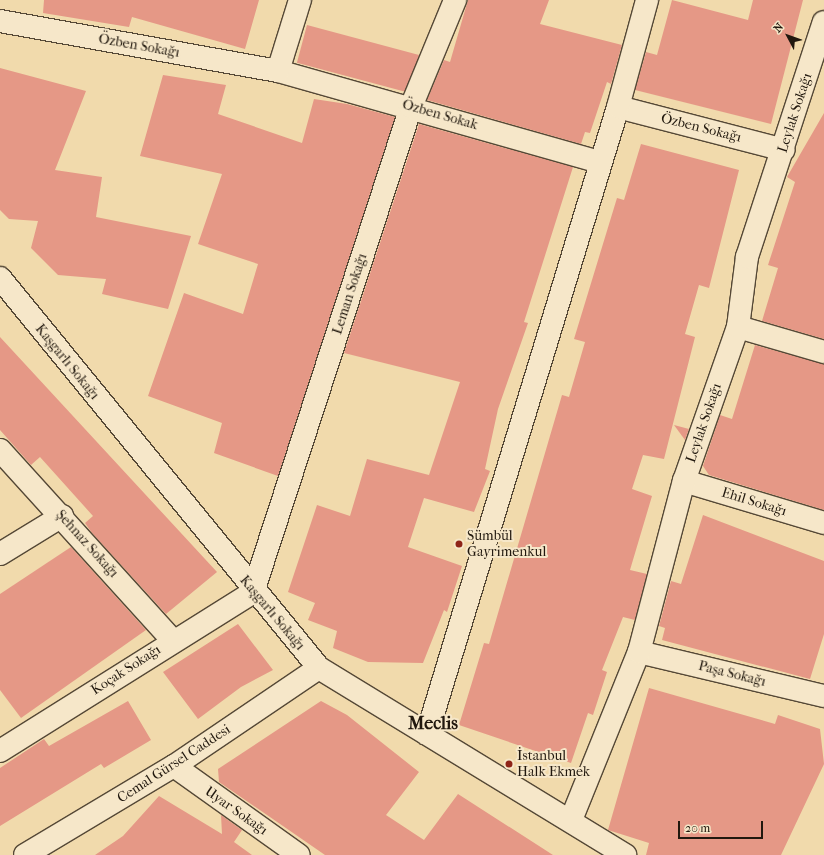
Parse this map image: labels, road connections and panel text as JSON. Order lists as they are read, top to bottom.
{
  "streets": {
    "street": [
      "Özben Sokağı",
      "Leylak Sokağı",
      "Özben Sokak",
      "Leman Sokağı",
      "Kaşgarlı Sokağı",
      "Ehil Sokağı",
      "Şehnaz Sokağı",
      "Koçak Sokağı",
      "Paşa Sokağı",
      "Cemal Gürsel Caddesi",
      "Uyar Sokağı"
    ]
  },
  "crossings": [
    ["Özben Sokağı", "Leylak Sokağı"],
    ["Özben Sokağı", "Özben Sokak"],
    ["Leylak Sokağı", "Kaşgarlı Sokağı"],
    ["Leylak Sokağı", "Ehil Sokağı"],
    ["Leylak Sokağı", "Paşa Sokağı"],
    ["Özben Sokak", "Leman Sokağı"],
    ["Leman Sokağı", "Kaşgarlı Sokağı"],
    ["Leman Sokağı", "Koçak Sokağı"],
    ["Kaşgarlı Sokağı", "Koçak Sokağı"],
    ["Kaşgarlı Sokağı", "Cemal Gürsel Caddesi"],
    ["Şehnaz Sokağı", "Koçak Sokağı"],
    ["Cemal Gürsel Caddesi", "Uyar Sokağı"]
  ],
  "districts": ["Meclis"],
  "places": ["Sümbül Gayrimenkul", "İstanbul Halk Ekmek"],
  "scale_bar": "20 m",
  "north": "top left"
}
